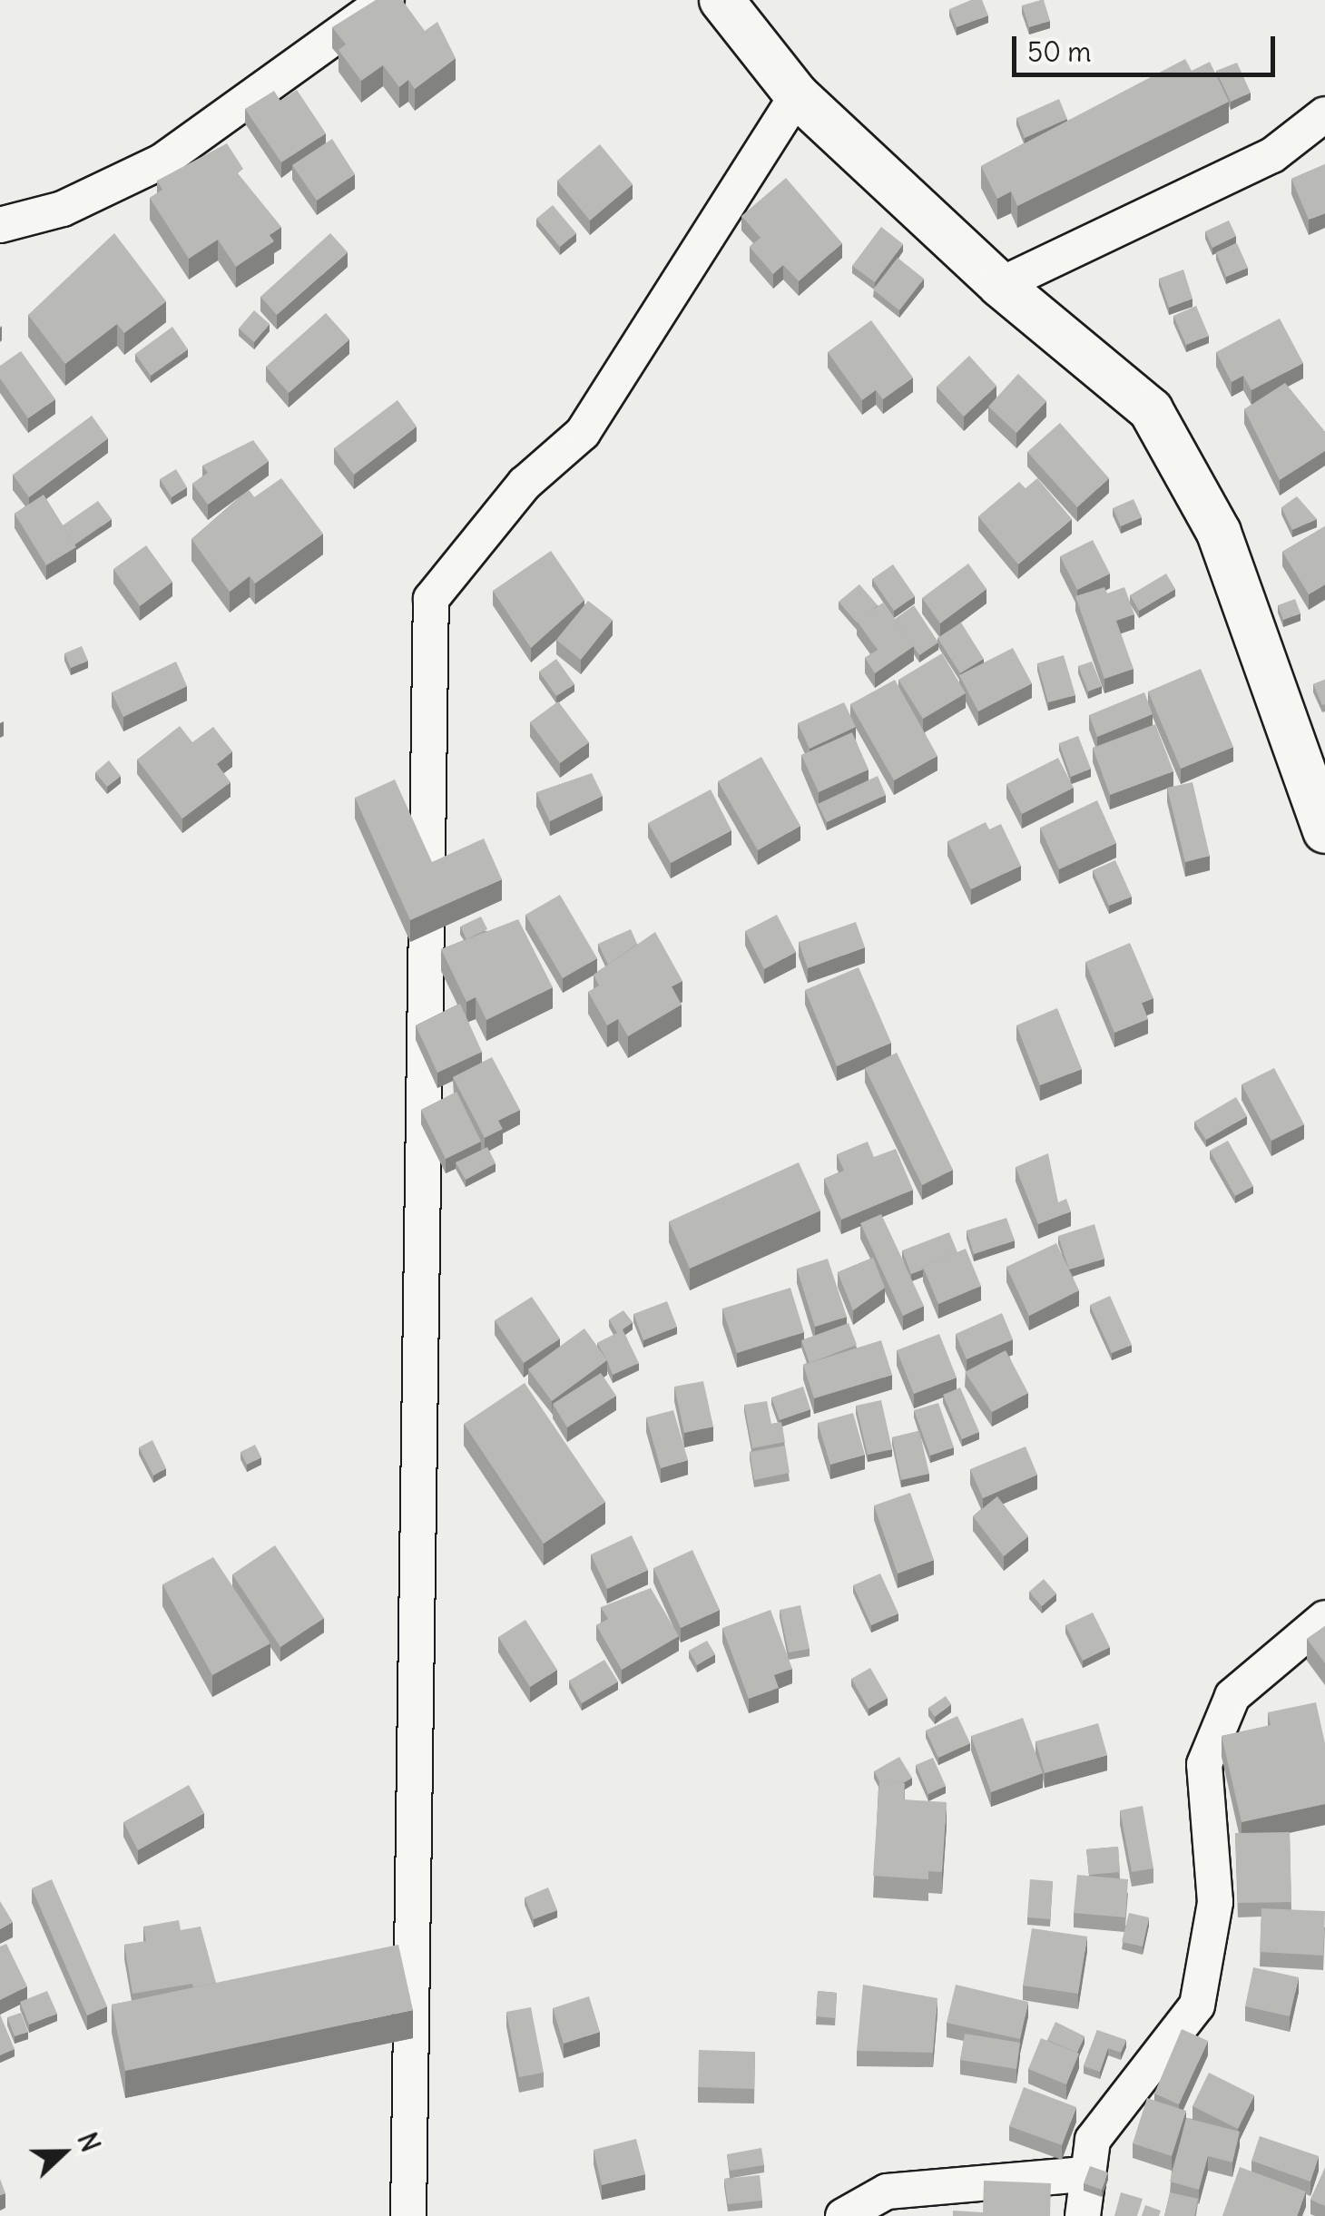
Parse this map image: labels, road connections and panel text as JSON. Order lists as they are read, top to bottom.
{
  "scale_bar": "50 m",
  "north": "right"
}
